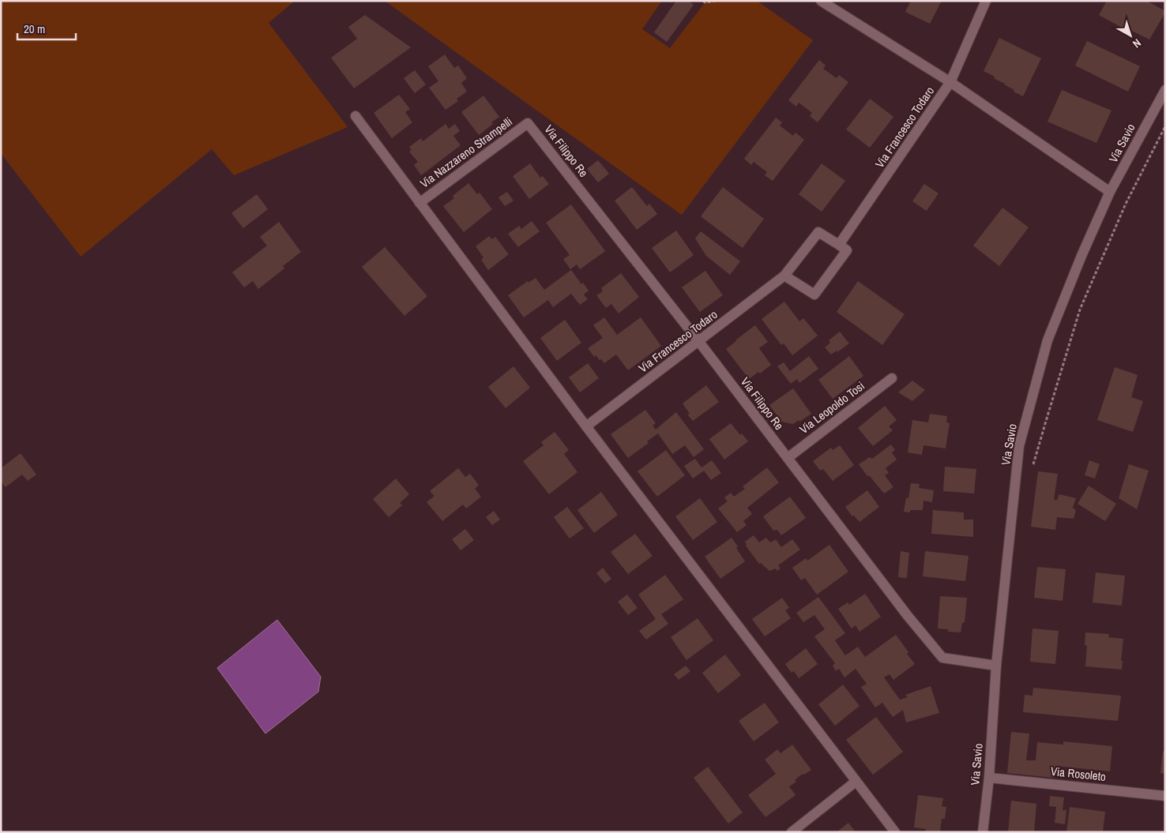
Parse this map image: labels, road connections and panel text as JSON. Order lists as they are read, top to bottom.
{
  "streets": {
    "street": [
      "Via Francesco Todaro",
      "Via Savio",
      "Via Filippo Re",
      "Via Nazzareno Strampelli",
      "Via Leopoldo Tosi",
      "Via Rosoleto"
    ]
  },
  "crossings": [
    ["Via Francesco Todaro", "Via Filippo Re"],
    ["Via Savio", "Via Filippo Re"],
    ["Via Savio", "Via Rosoleto"],
    ["Via Filippo Re", "Via Nazzareno Strampelli"],
    ["Via Filippo Re", "Via Leopoldo Tosi"]
  ],
  "scale_bar": "20 m",
  "north": "bottom right"
}
